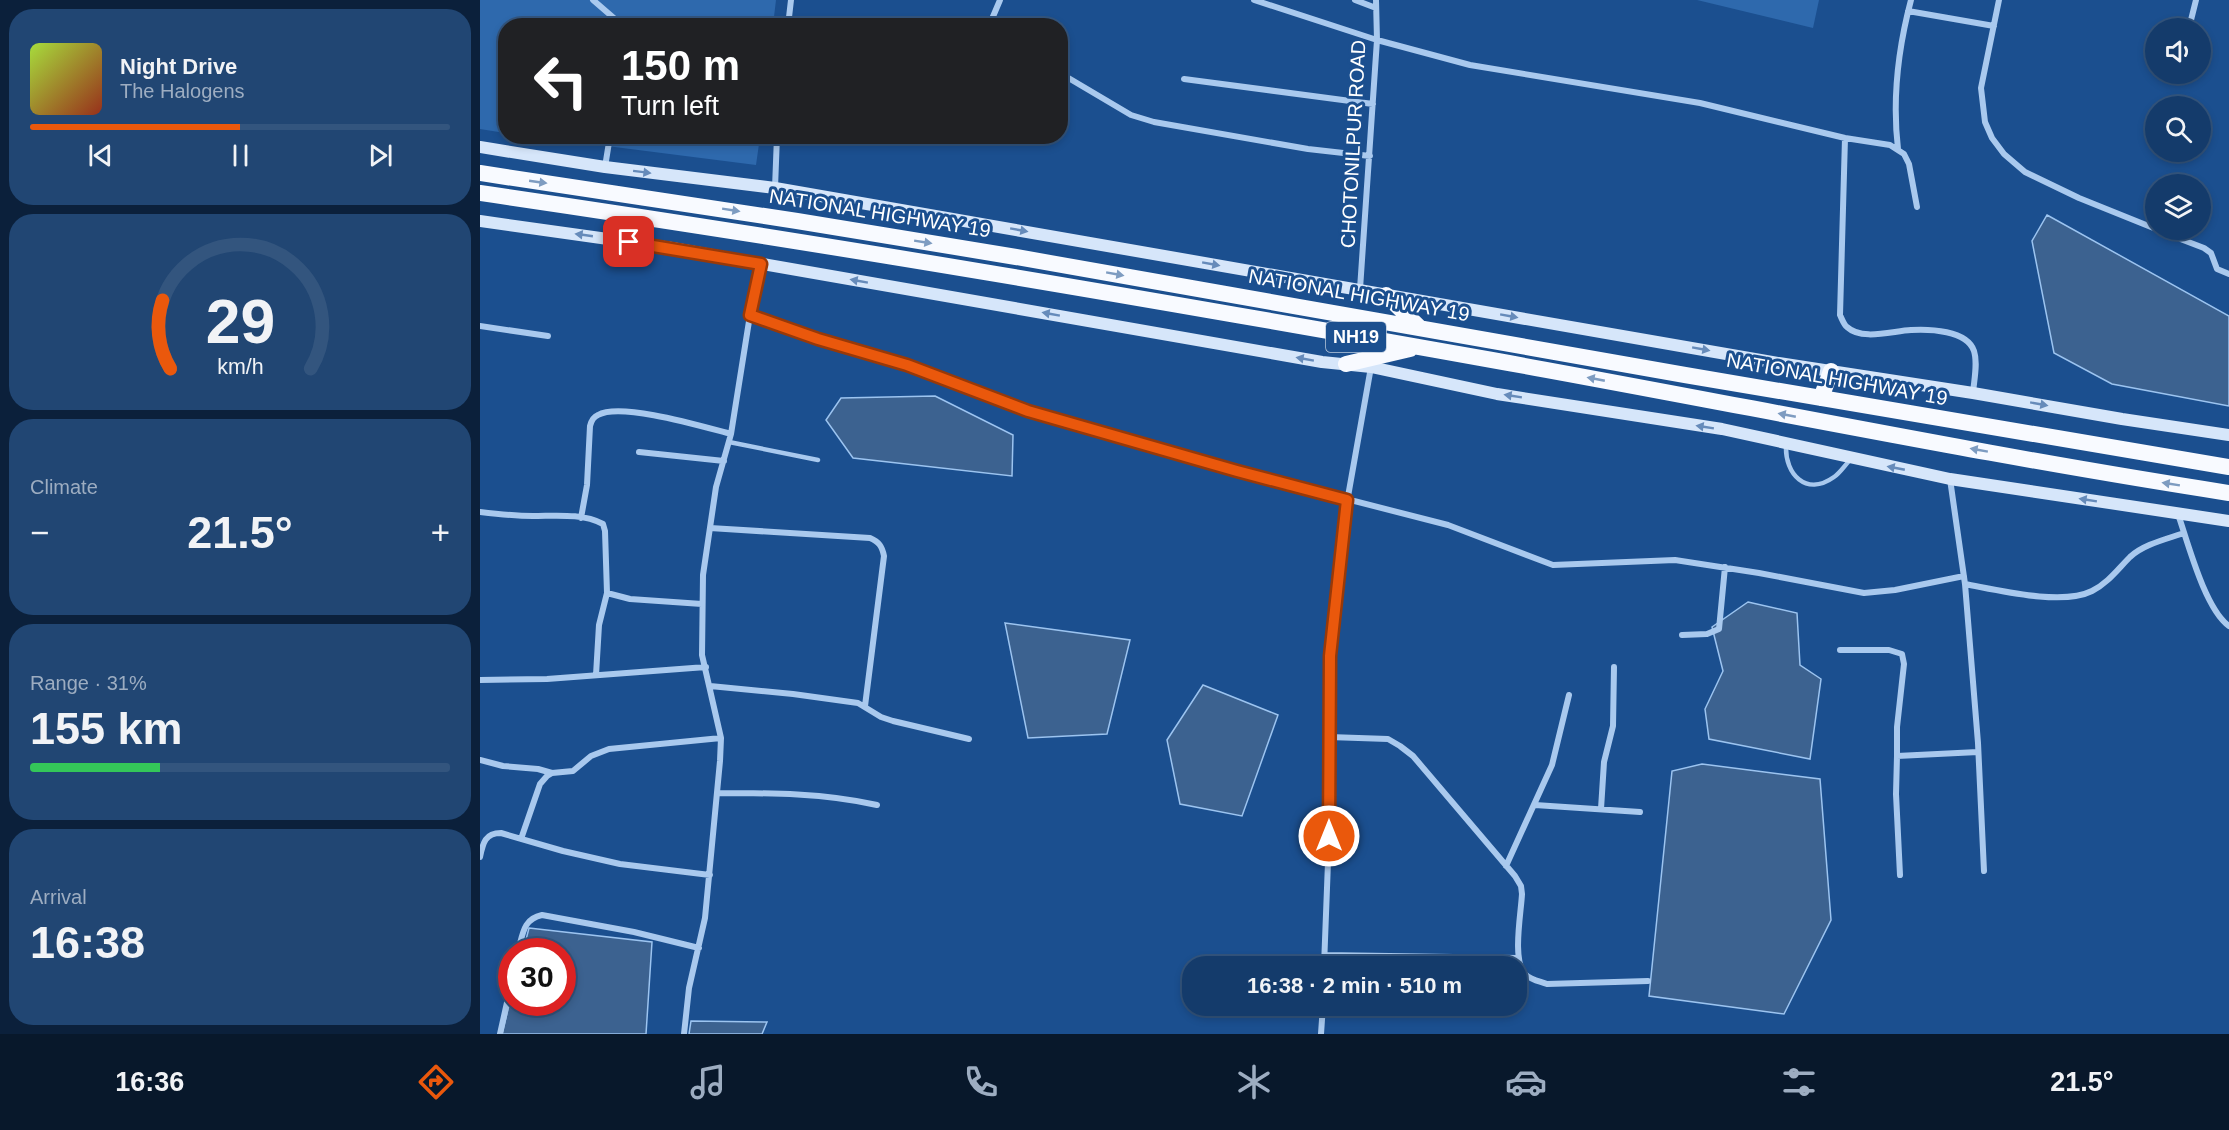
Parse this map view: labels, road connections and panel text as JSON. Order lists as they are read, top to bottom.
{
  "streets": {
    "highway": ["NATIONAL HIGHWAY 19", "NH19"],
    "street": ["CHOTONILPUR ROAD"]
  },
  "page": {
    "turn": ["150 m", "Turn left"],
    "song": ["Night Drive", "The Halogens"],
    "tile": [
      "Climate",
      ["Range · 31%", "155 km"],
      ["Arrival", "16:38"]
    ],
    "heat": ["−", "21.5°", "+"],
    "limit": "30",
    "trip": "16:38 · 2 min · 510 m",
    "tabs": ["16:36", "21.5°"],
    "gauge": ["29", "km/h"]
  }
}
